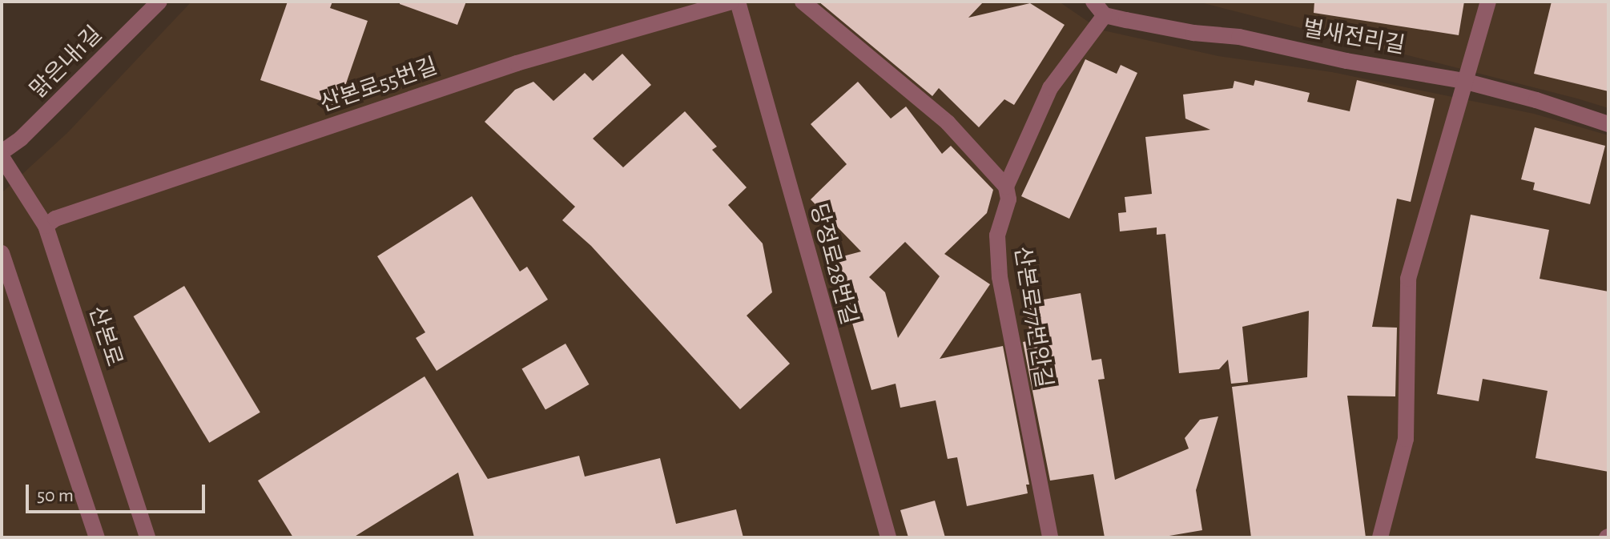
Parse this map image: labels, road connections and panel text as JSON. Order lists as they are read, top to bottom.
{
  "streets": {
    "street": [
      "벌새전리길",
      "맑은내1길",
      "산본로55번길",
      "당정로28번길",
      "산본로77번안길",
      "산본로"
    ]
  },
  "crossings": [
    ["벌새전리길", "산본로77번안길"],
    ["산본로55번길", "산본로"]
  ],
  "scale_bar": "50 m"
}
